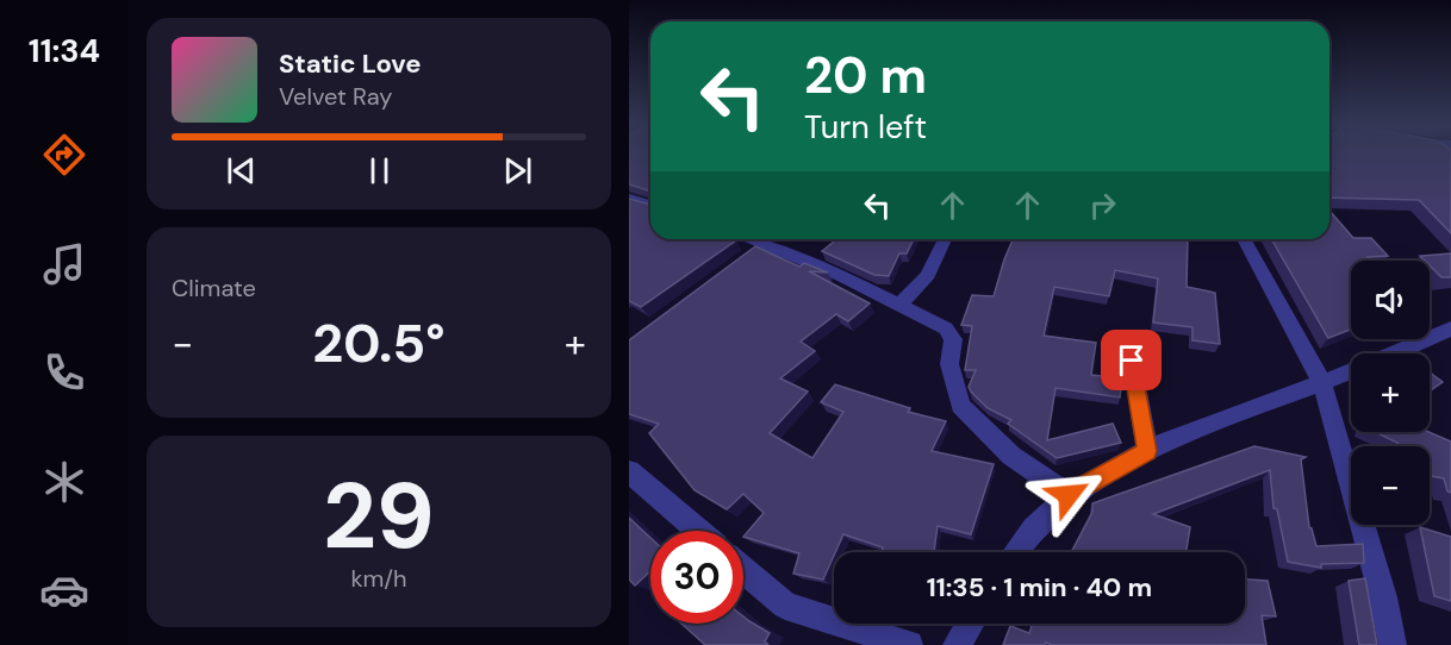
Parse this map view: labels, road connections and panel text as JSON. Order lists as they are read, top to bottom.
{
  "page": {
    "tabs": "11:34",
    "turn": ["20 m", "Turn left"],
    "song": ["Static Love", "Velvet Ray"],
    "tile": [
      "Climate",
      ["29", "km/h"]
    ],
    "map_buttons": ["+", "−"],
    "heat": ["−", "20.5°", "+"],
    "limit": "30",
    "trip": "11:35 · 1 min · 40 m"
  }
}
